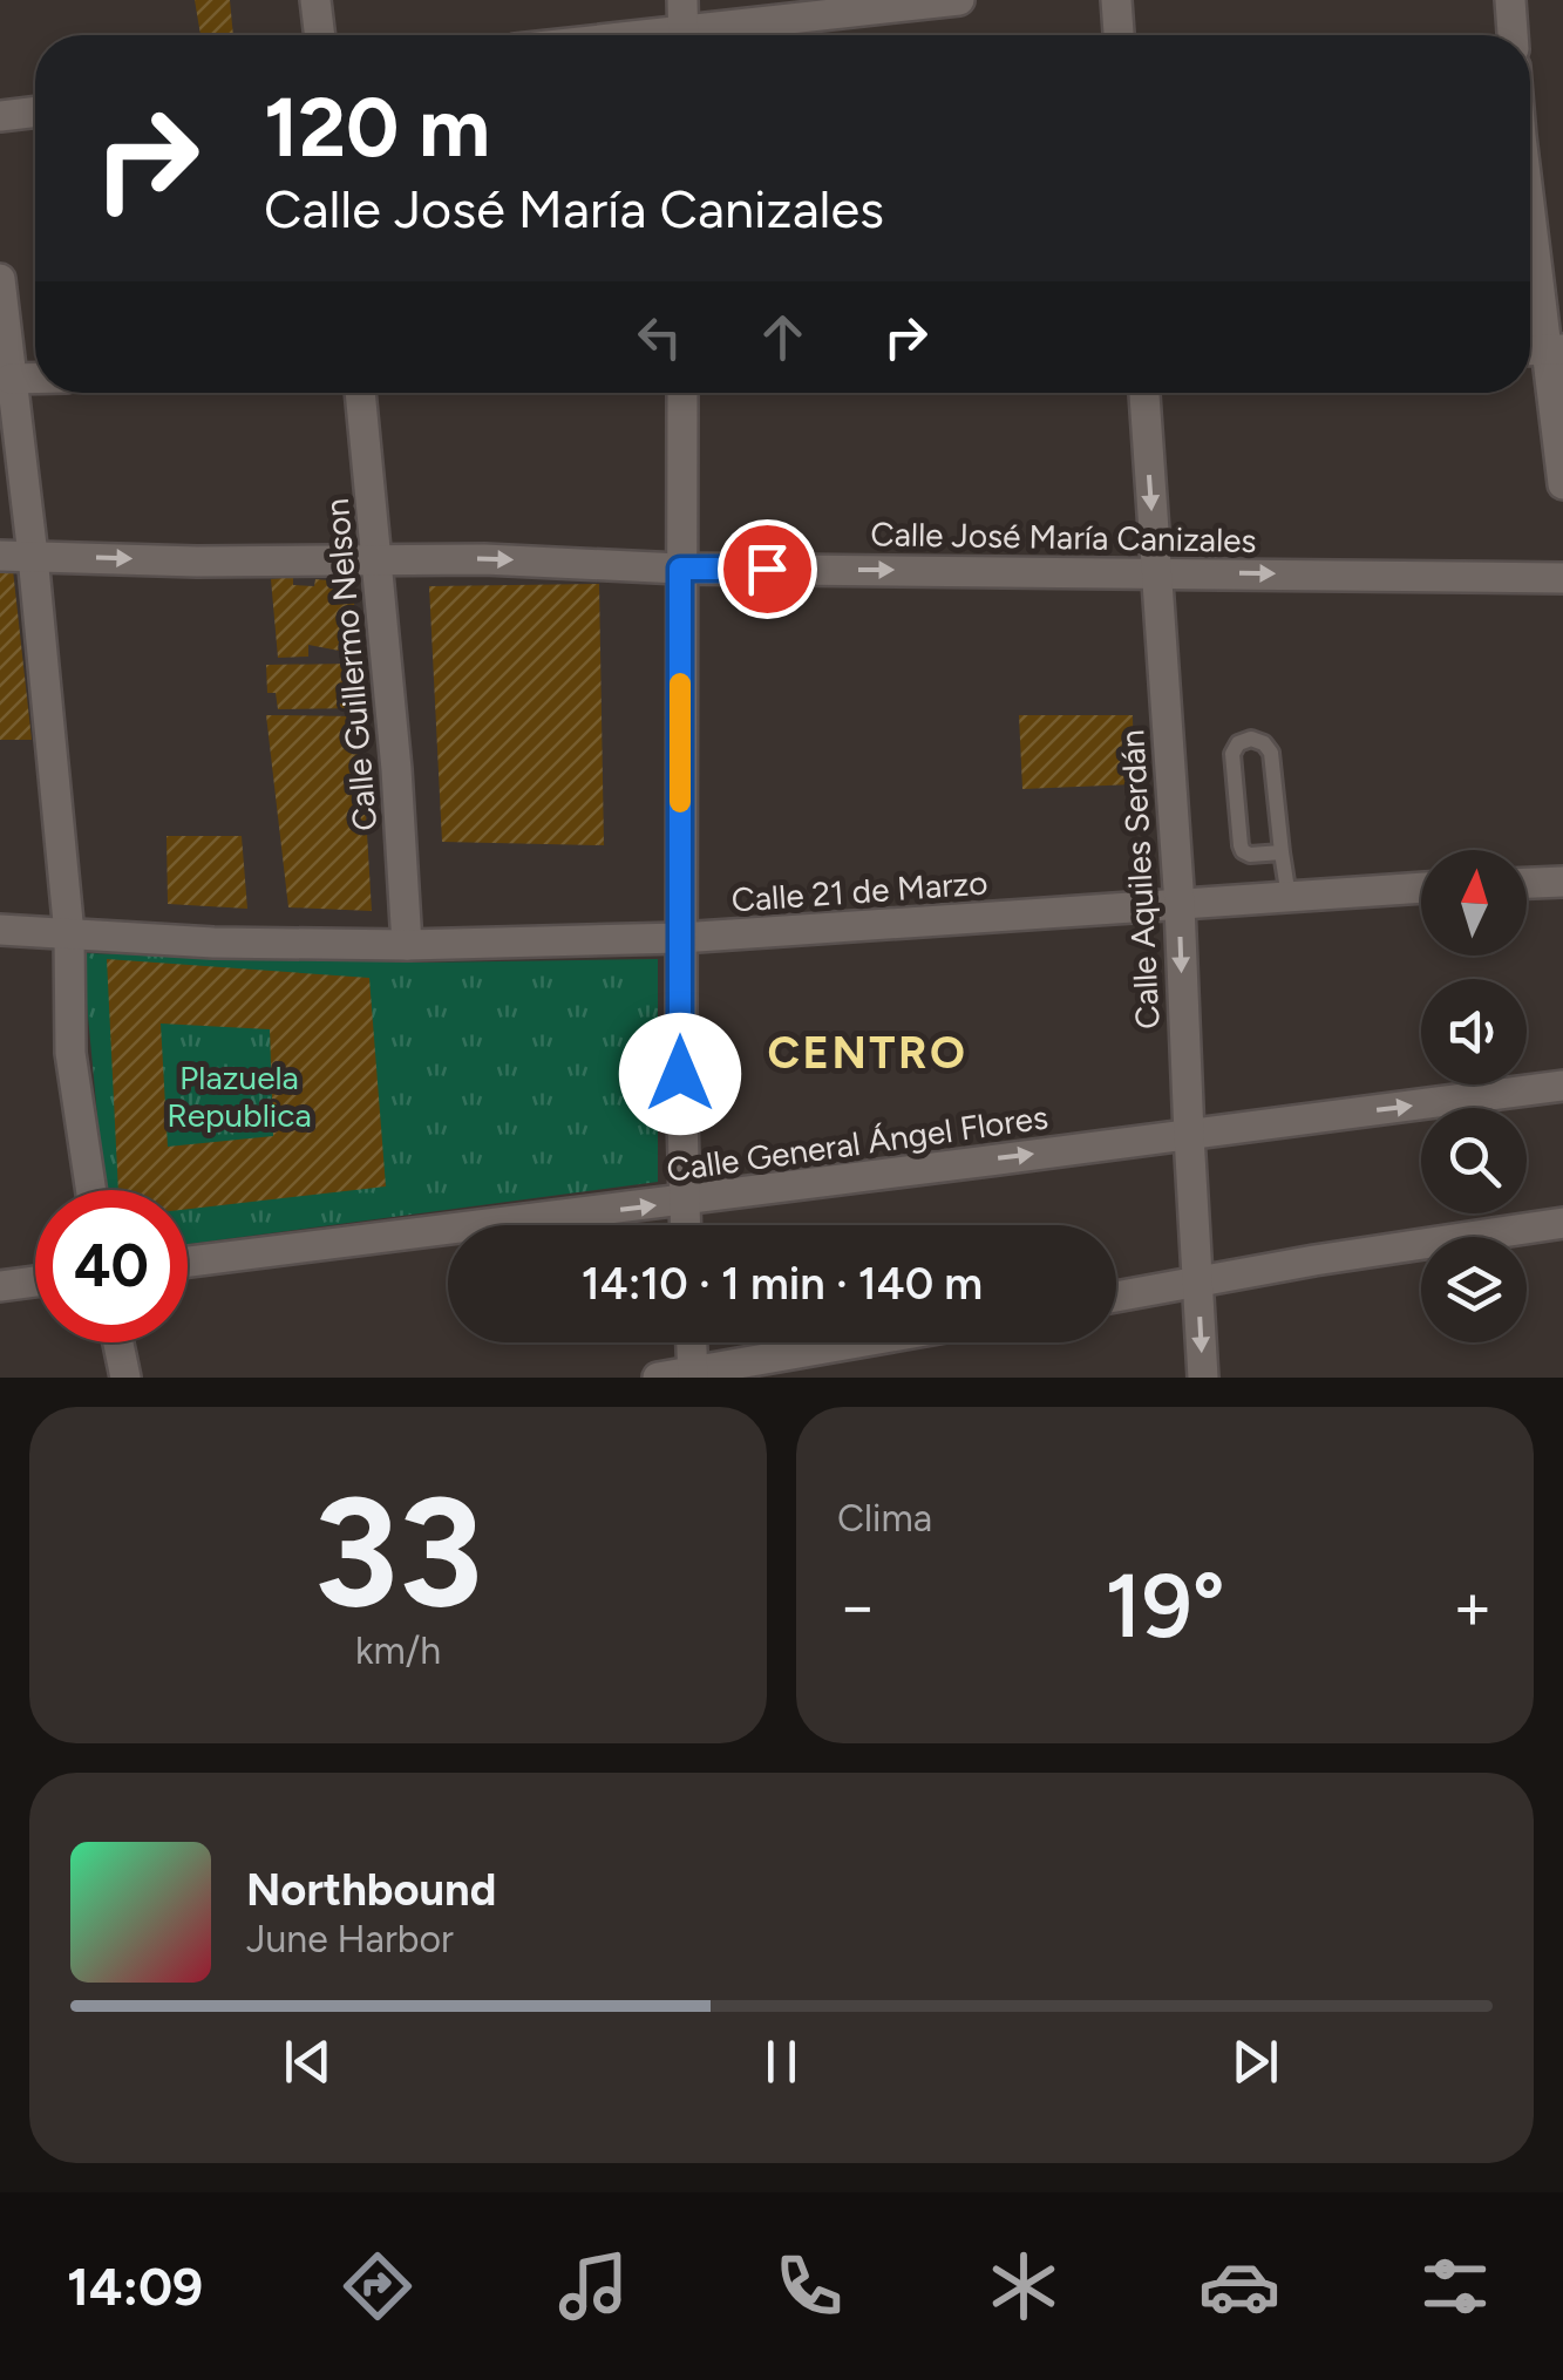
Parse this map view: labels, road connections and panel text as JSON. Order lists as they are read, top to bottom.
{
  "streets": {
    "street": [
      "Calle José María Canizales",
      "Calle Guillermo Nelson",
      "Calle Aquiles Serdán",
      "Calle 21 de Marzo",
      "Calle General Ángel Flores"
    ]
  },
  "crossings": [
    ["Calle José María Canizales", "Calle Guillermo Nelson"],
    ["Calle José María Canizales", "Calle Aquiles Serdán"],
    ["Calle Guillermo Nelson", "Calle 21 de Marzo"],
    ["Calle Aquiles Serdán", "Calle 21 de Marzo"],
    ["Calle Aquiles Serdán", "Calle General Ángel Flores"]
  ],
  "one_way": ["Calle José María Canizales", "Calle Aquiles Serdán"],
  "districts": ["CENTRO"],
  "parks": ["Plazuela Republica"],
  "north": "top",
  "page": {
    "turn": ["120 m", "Calle José María Canizales"],
    "limit": "40",
    "trip": "14:10 · 1 min · 140 m",
    "tile": [
      ["33", "km/h"],
      "Clima"
    ],
    "heat": ["−", "19°", "+"],
    "song": ["Northbound", "June Harbor"],
    "tabs": "14:09"
  }
}
